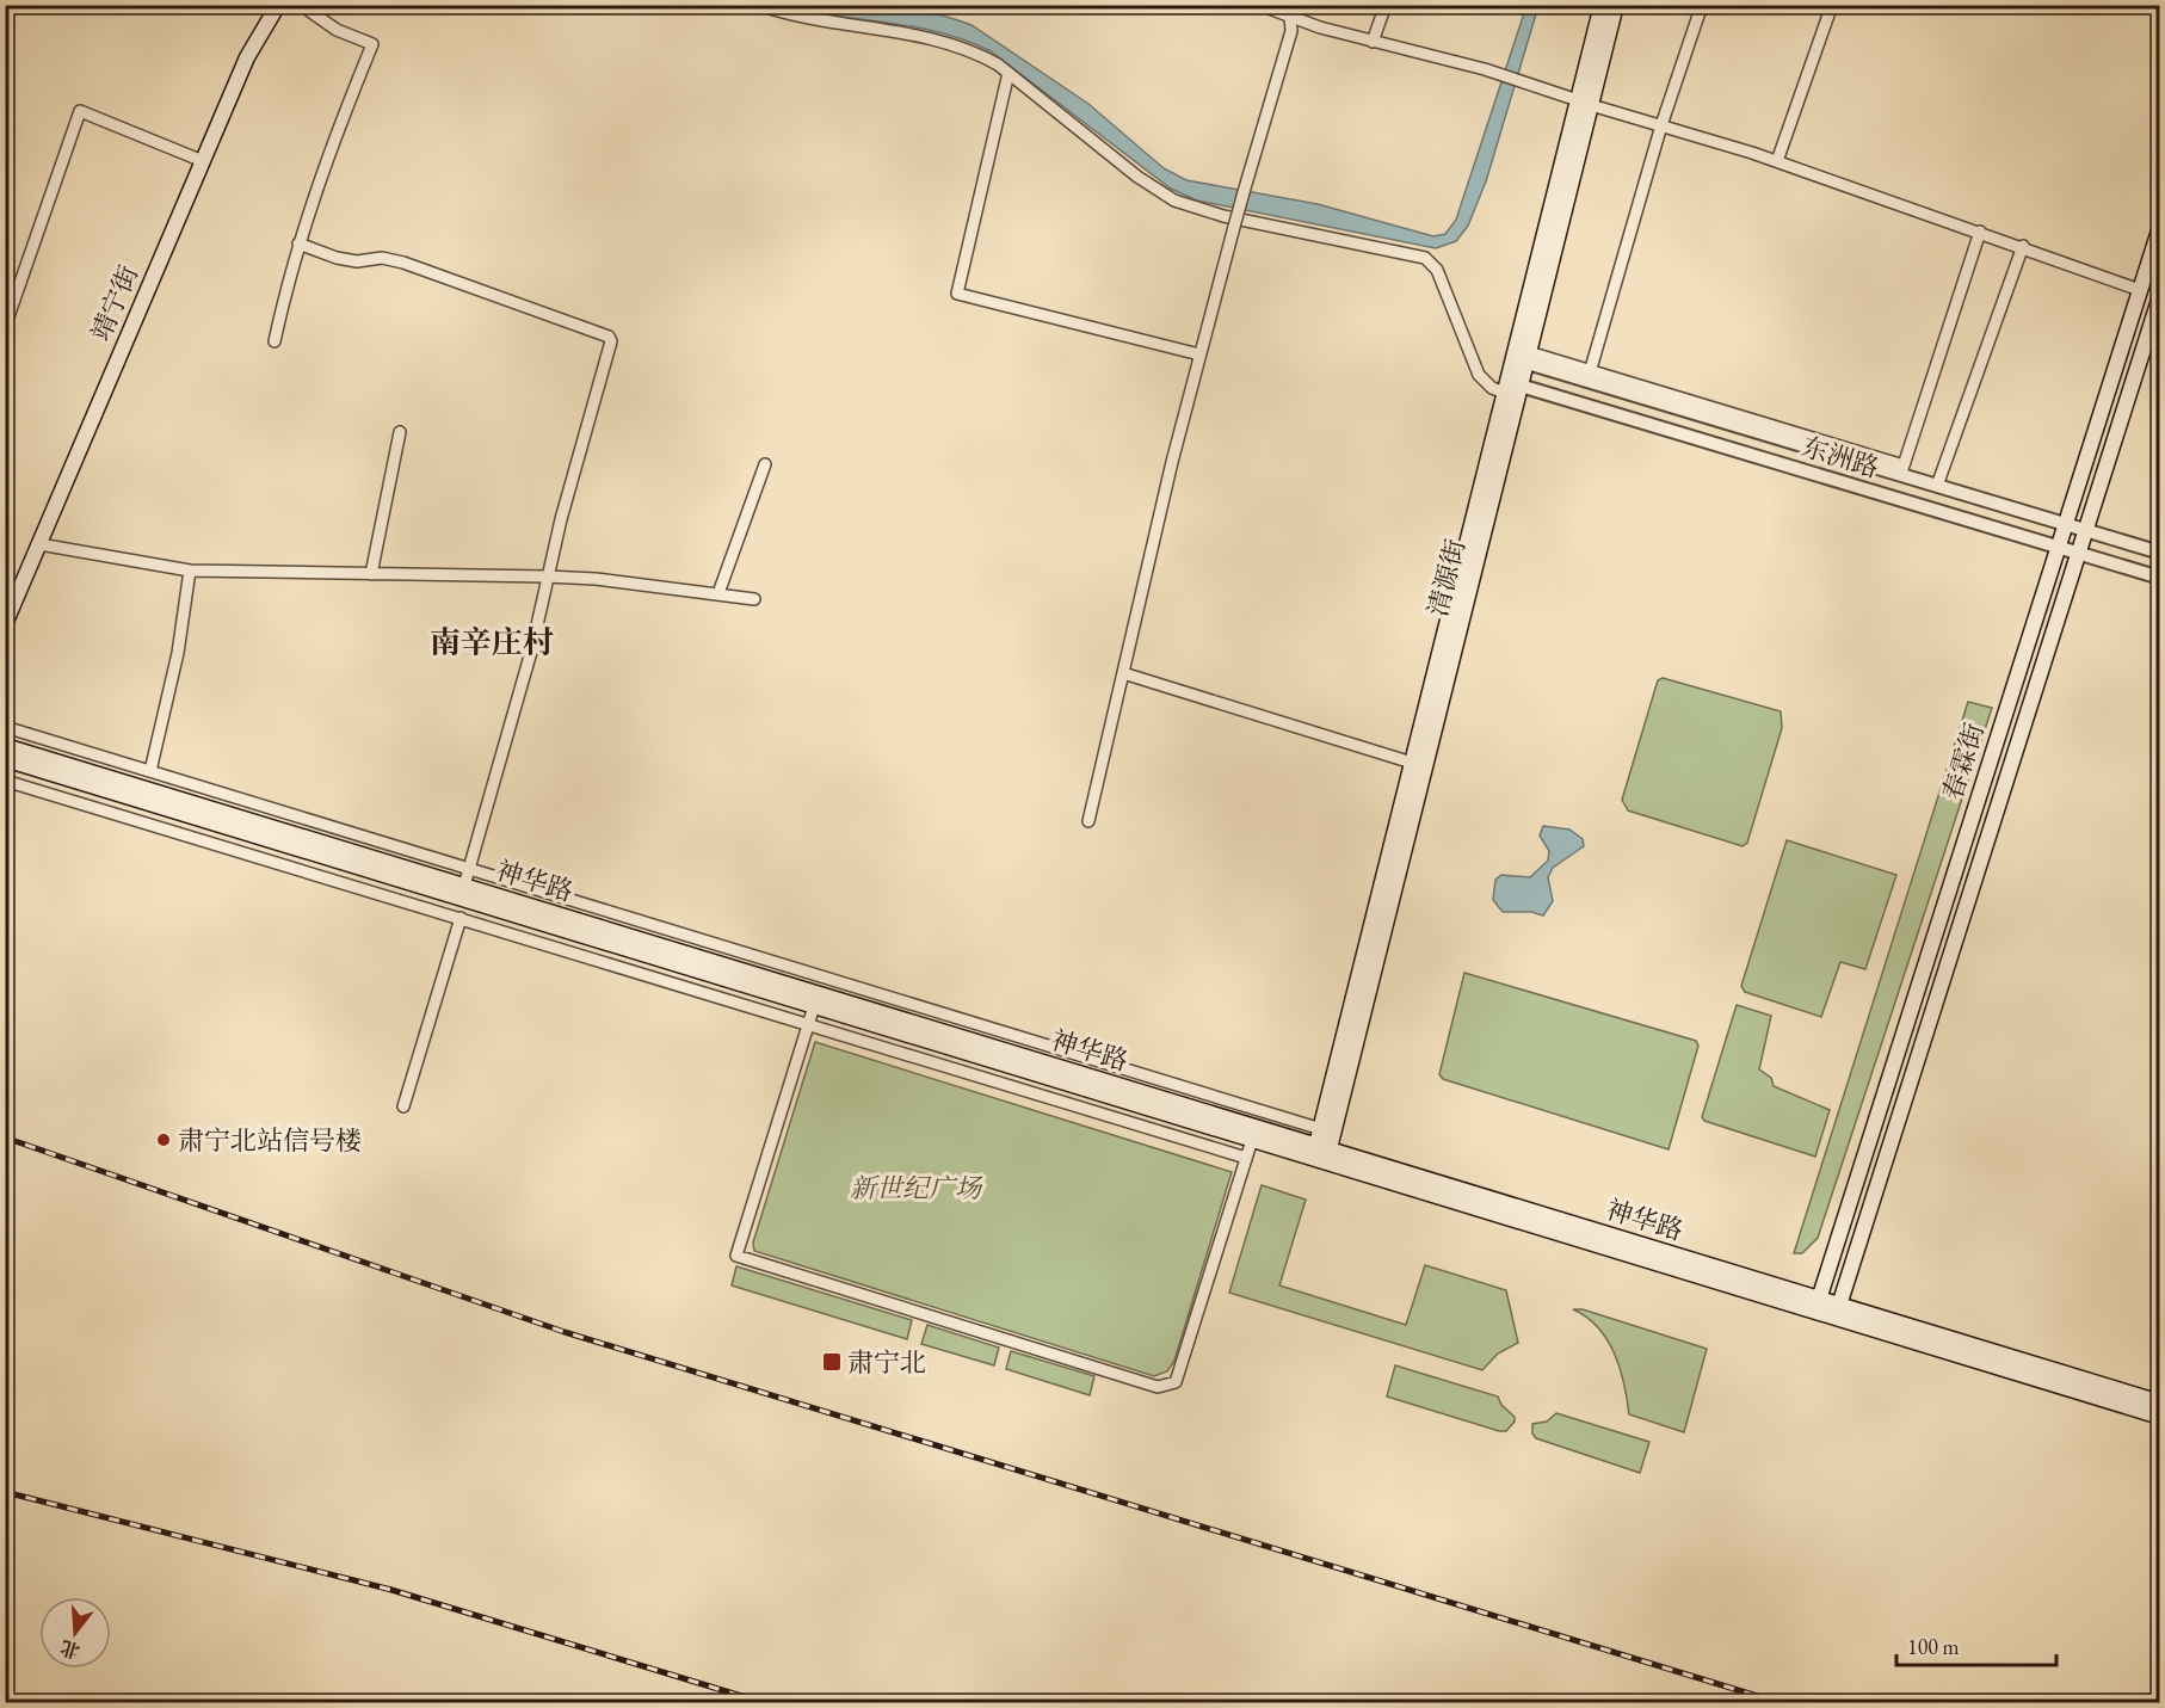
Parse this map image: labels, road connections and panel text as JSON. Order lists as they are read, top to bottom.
{
  "streets": {
    "main road": [
      "靖宁街",
      "清源街",
      "春霖街",
      "神华路"
    ],
    "street": ["东洲路"]
  },
  "crossings": [
    ["东洲路", "清源街"],
    ["东洲路", "春霖街"],
    ["清源街", "神华路"],
    ["春霖街", "神华路"]
  ],
  "districts": ["南辛庄村"],
  "parks": ["新世纪广场"],
  "places": {
    "other": ["肃宁北站信号楼"],
    "transit": ["肃宁北"]
  },
  "scale_bar": "100 m",
  "north": "bottom"
}
